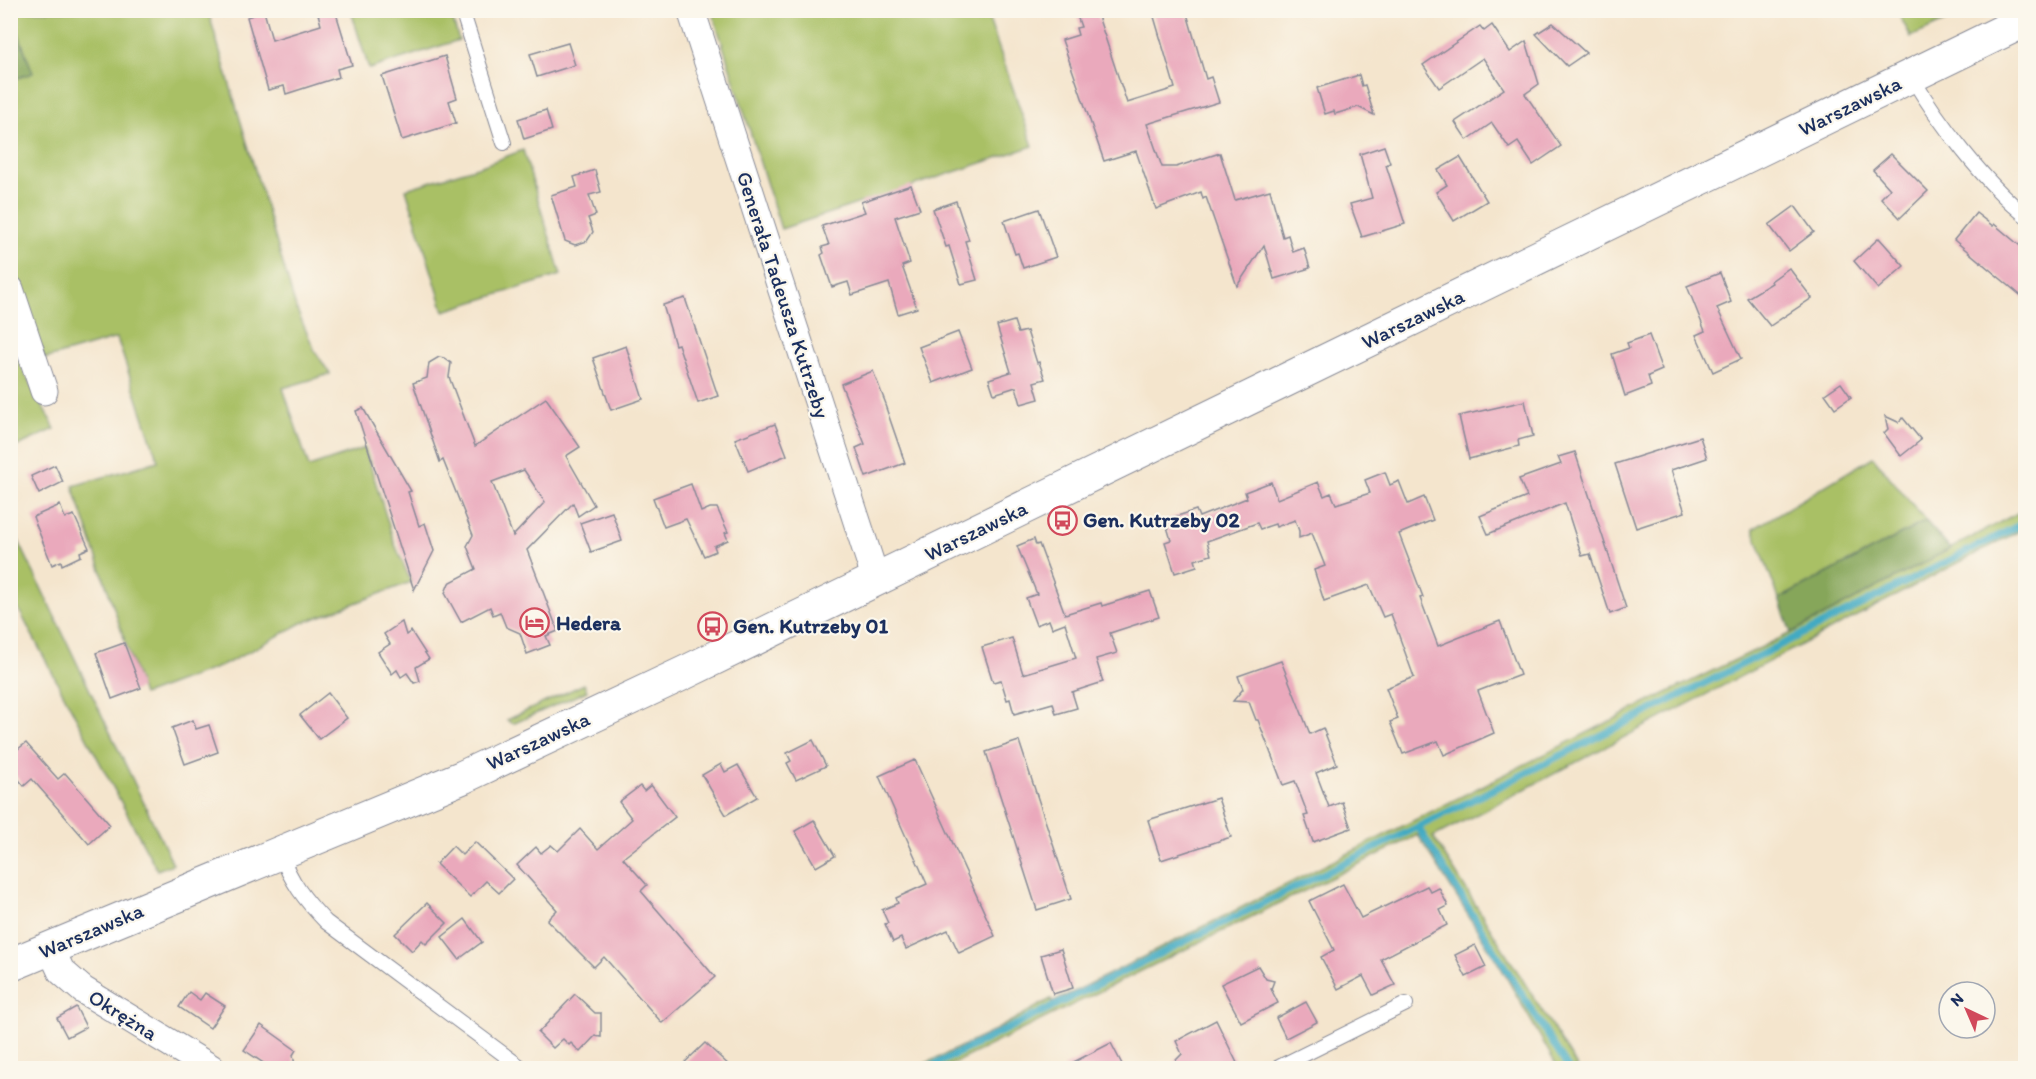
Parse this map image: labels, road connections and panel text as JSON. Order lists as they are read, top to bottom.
{
  "streets": {
    "main road": ["Warszawska"],
    "street": ["Generała Tadeusza Kutrzeby", "Okrężna"]
  },
  "crossings": [
    ["Warszawska", "Generała Tadeusza Kutrzeby"],
    ["Warszawska", "Okrężna"]
  ],
  "places": {
    "bus stop": ["Gen. Kutrzeby 02", "Gen. Kutrzeby 01"],
    "hotel": ["Hedera"]
  },
  "north": "top left"
}
